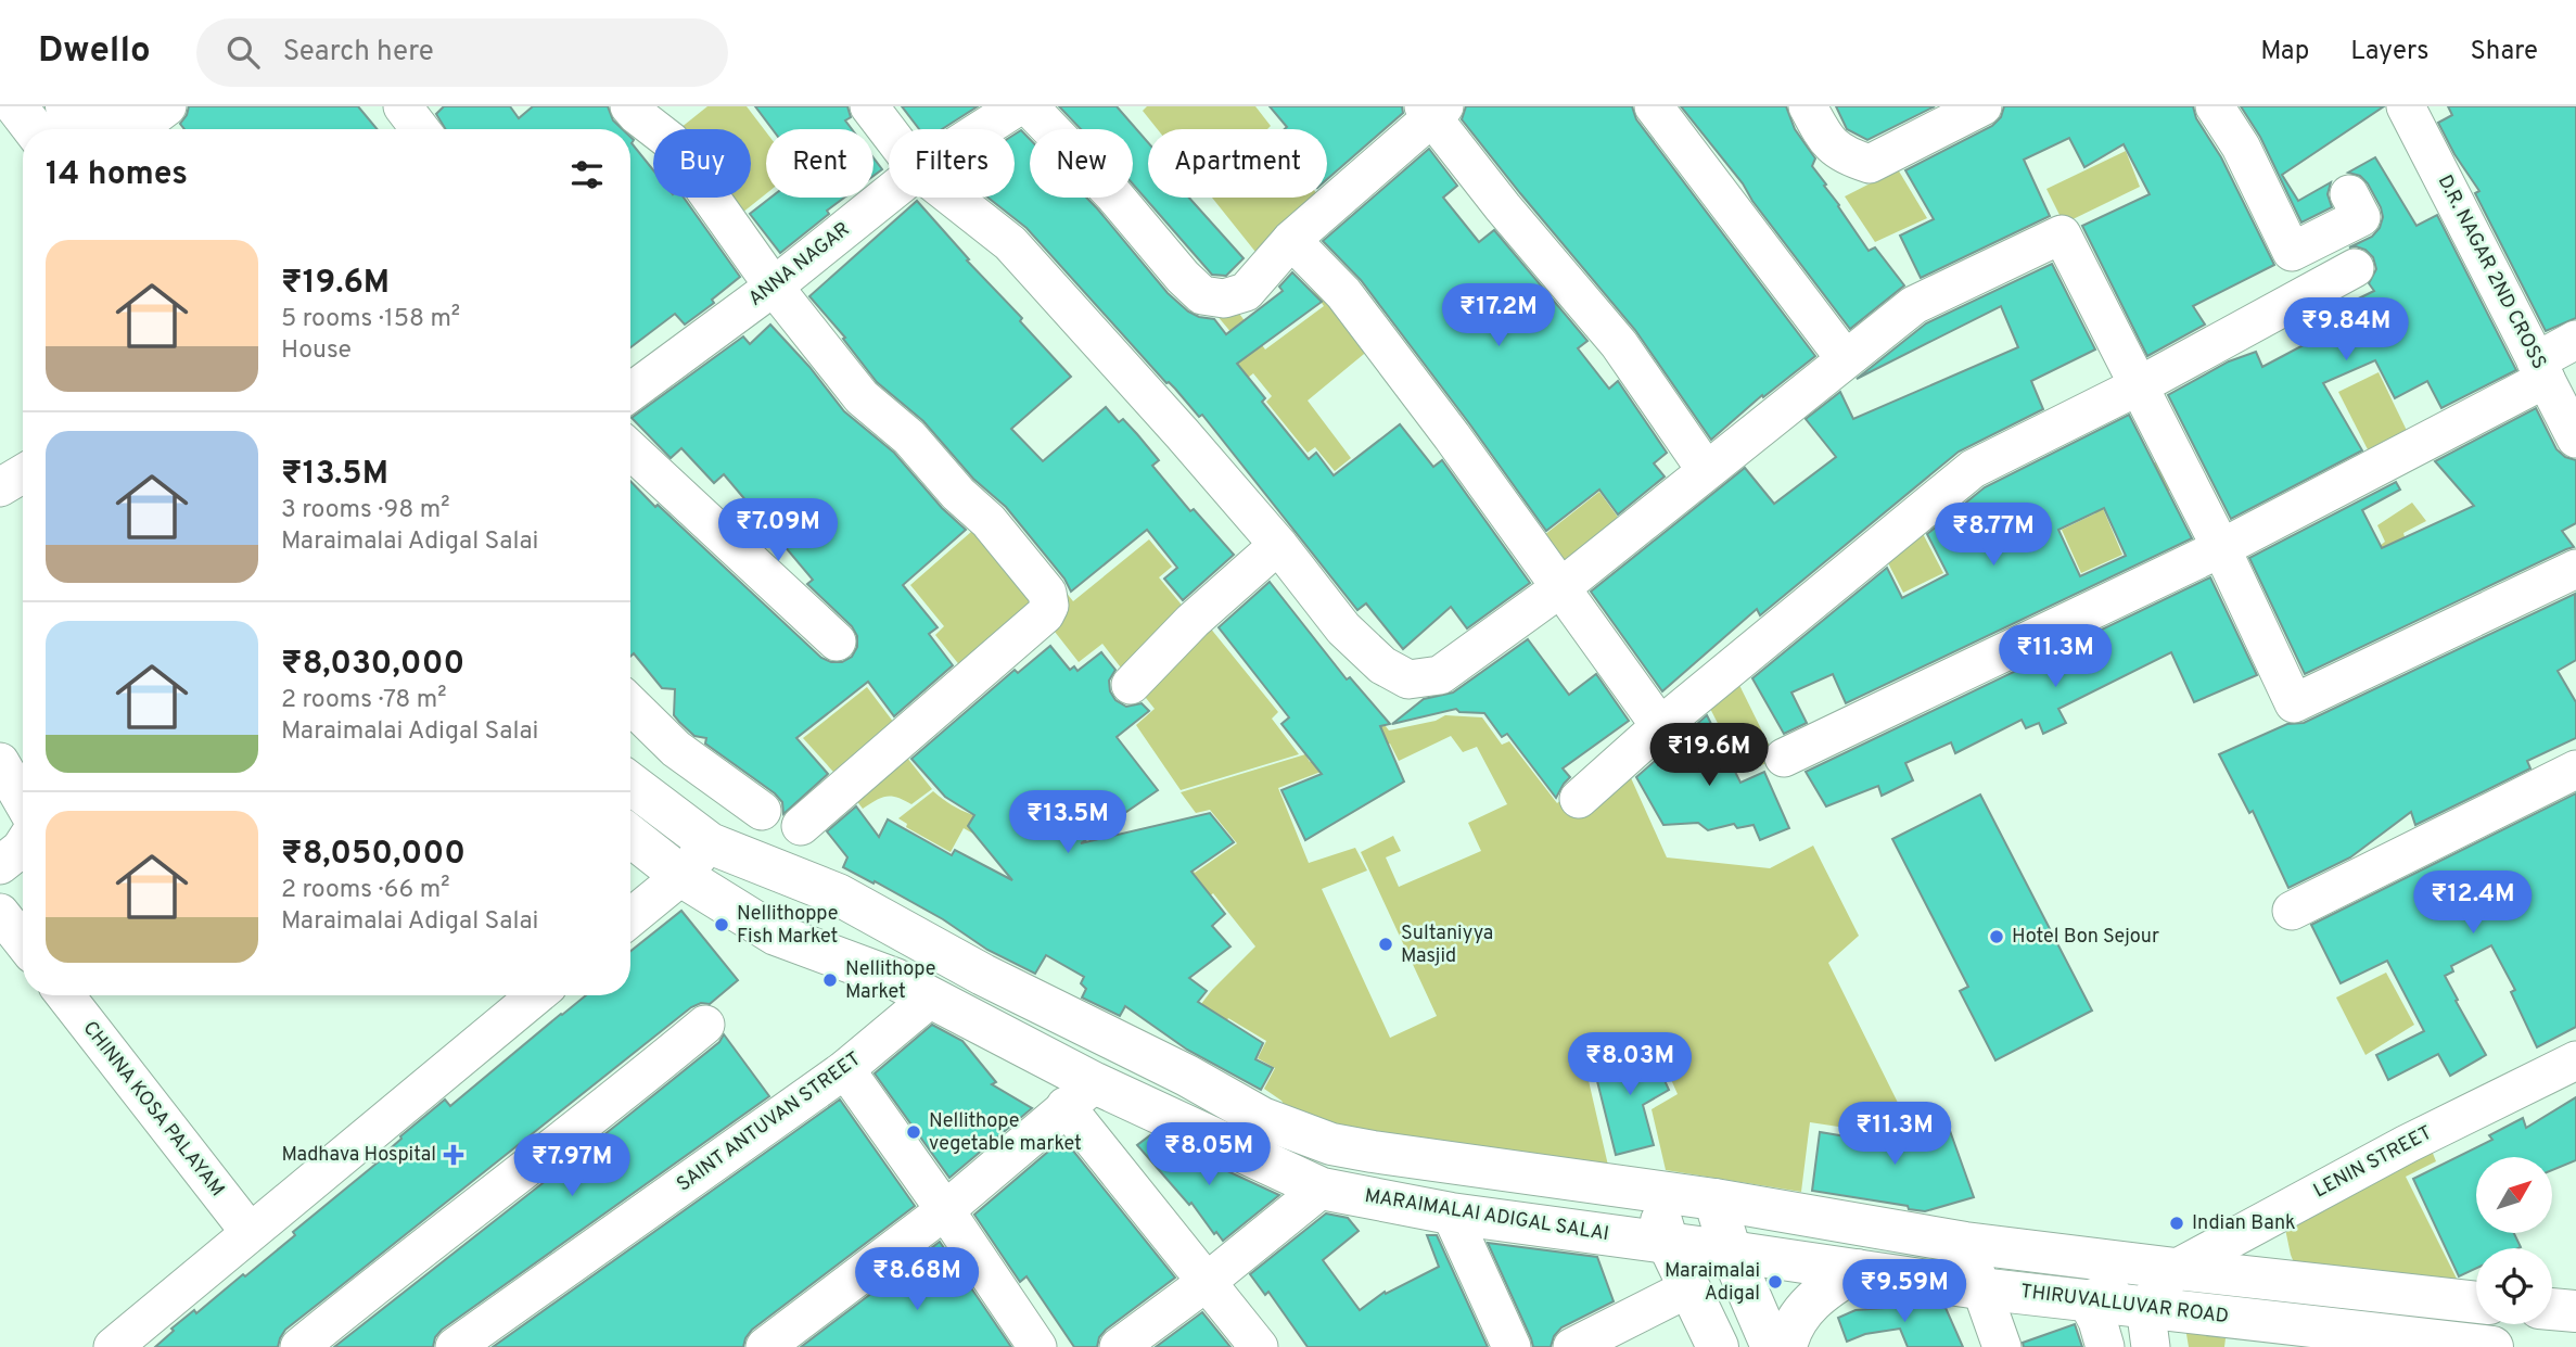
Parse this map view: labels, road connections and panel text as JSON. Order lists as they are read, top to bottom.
{
  "streets": {
    "main road": ["MARAIMALAI ADIGAL SALAI", "THIRUVALLUVAR ROAD"],
    "street": [
      "ANNA NAGAR",
      "D.R. NAGAR 2ND CROSS",
      "CHINNA KOSA PALAYAM",
      "SAINT ANTUVAN STREET",
      "LENIN STREET"
    ]
  },
  "crossings": [
    ["SAINT ANTUVAN STREET", "MARAIMALAI ADIGAL SALAI"],
    ["LENIN STREET", "THIRUVALLUVAR ROAD"],
    ["MARAIMALAI ADIGAL SALAI", "THIRUVALLUVAR ROAD"]
  ],
  "places": {
    "other": [
      "Nellithoppe Fish Market",
      "Hotel Bon Sejour",
      "Sultaniyya Masjid",
      "Nellithope Market",
      "Nellithope vegetable market",
      "Indian Bank",
      "Maraimalai Adigal"
    ],
    "health": ["Madhava Hospital"]
  },
  "north": "top right",
  "page": {
    "header": "Dwello",
    "search": "Search here",
    "nav": ["Map", "Layers", "Share"],
    "chip": [
      "Buy",
      "Rent",
      "Filters",
      "New",
      "Apartment"
    ],
    "heading": "14 homes",
    "list": [
      {
        "name": "₹19.6M",
        "note": "5 rooms · 158 m² · House"
      },
      {
        "name": "₹13.5M",
        "note": "3 rooms · 98 m² · Maraimalai Adigal Salai"
      },
      {
        "name": "₹8,030,000",
        "note": "2 rooms · 78 m² · Maraimalai Adigal Salai"
      },
      {
        "name": "₹8,050,000",
        "note": "2 rooms · 66 m² · Maraimalai Adigal Salai"
      }
    ],
    "price": [
      "₹17.2M",
      "₹9.84M",
      "₹7.09M",
      "₹8.77M",
      "₹11.3M",
      "₹19.6M",
      "₹13.5M",
      "₹12.4M",
      "₹8.03M",
      "₹11.3M",
      "₹8.05M",
      "₹7.97M",
      "₹8.68M",
      "₹9.59M"
    ]
  }
}
